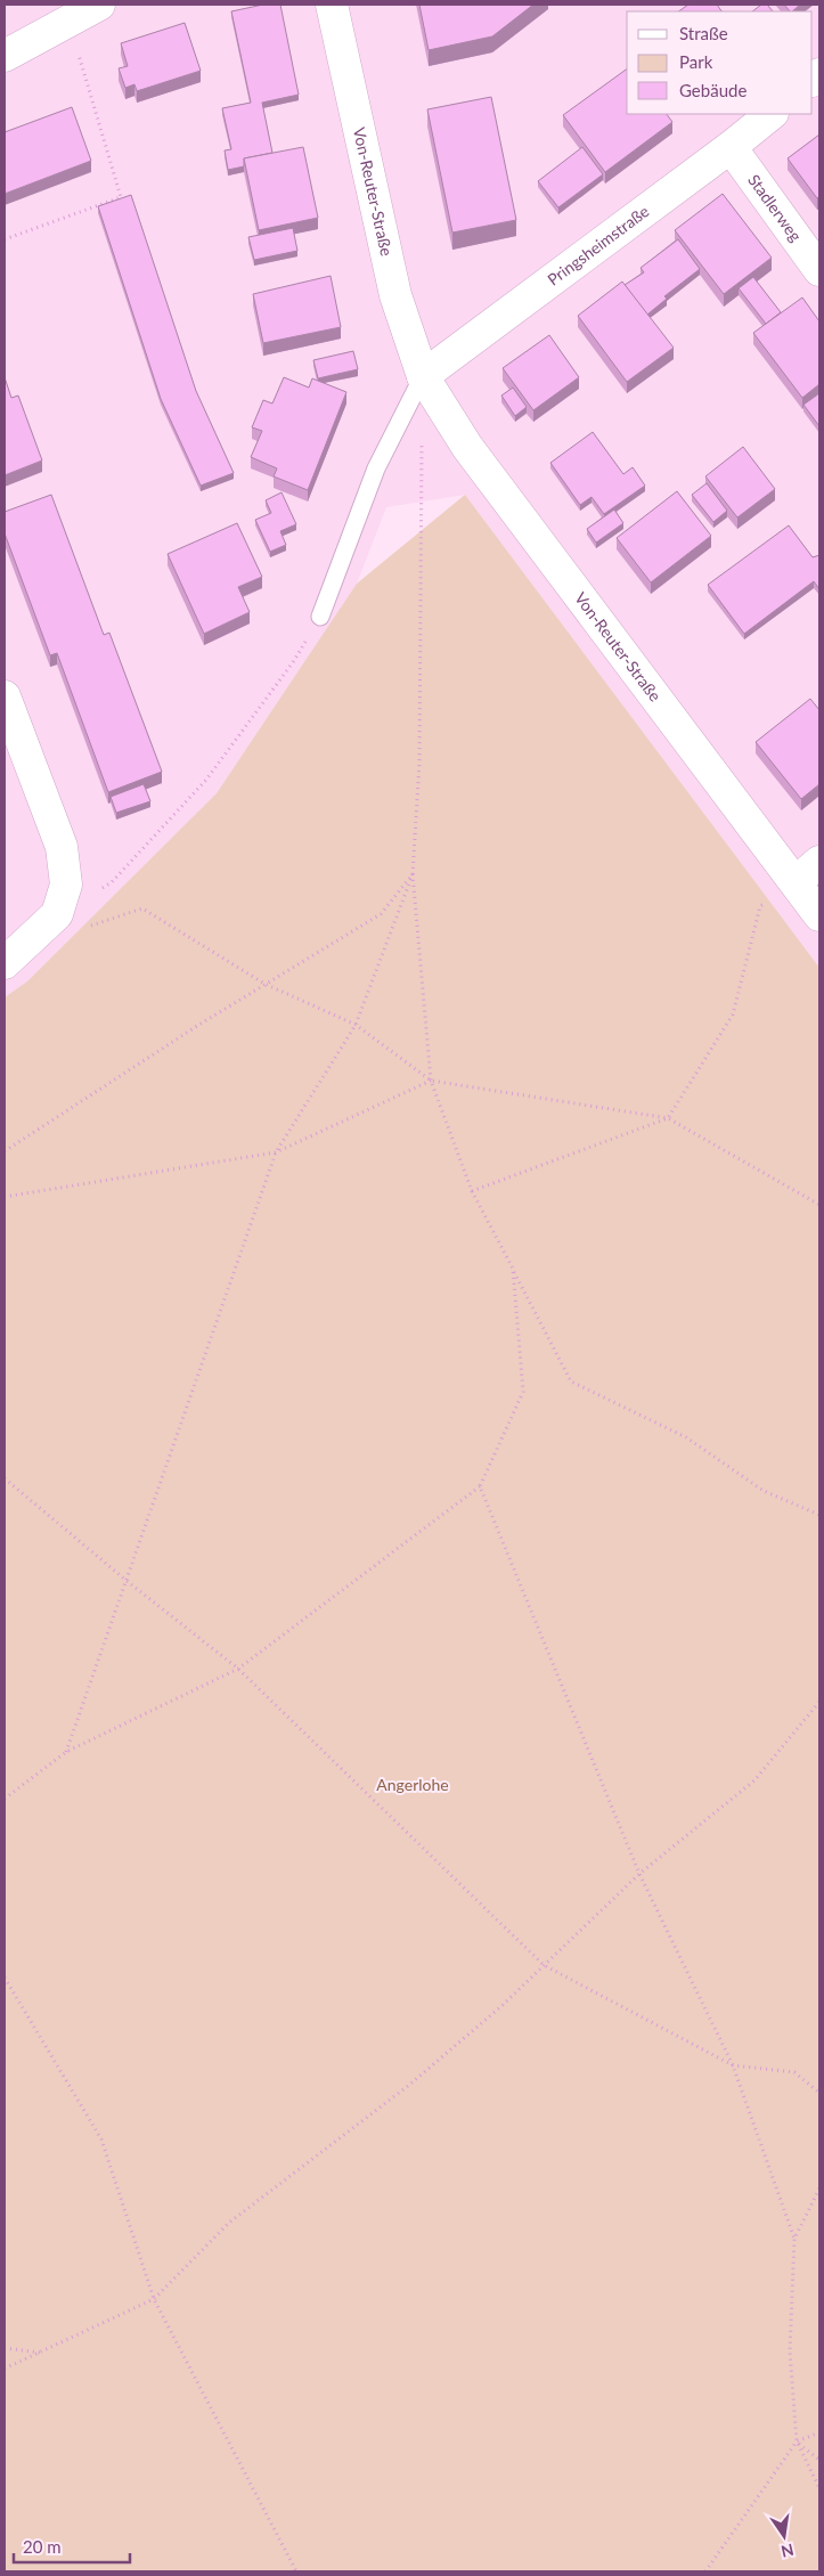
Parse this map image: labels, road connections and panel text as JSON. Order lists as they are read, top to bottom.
{
  "streets": {
    "street": ["Von-Reuter-Straße", "Stadlerweg", "Pringsheimstraße"]
  },
  "crossings": [
    ["Von-Reuter-Straße", "Pringsheimstraße"],
    ["Stadlerweg", "Pringsheimstraße"]
  ],
  "parks": ["Angerlohe"],
  "legend": ["Straße", "Park", "Gebäude"],
  "scale_bar": "20 m",
  "north": "bottom"
}
